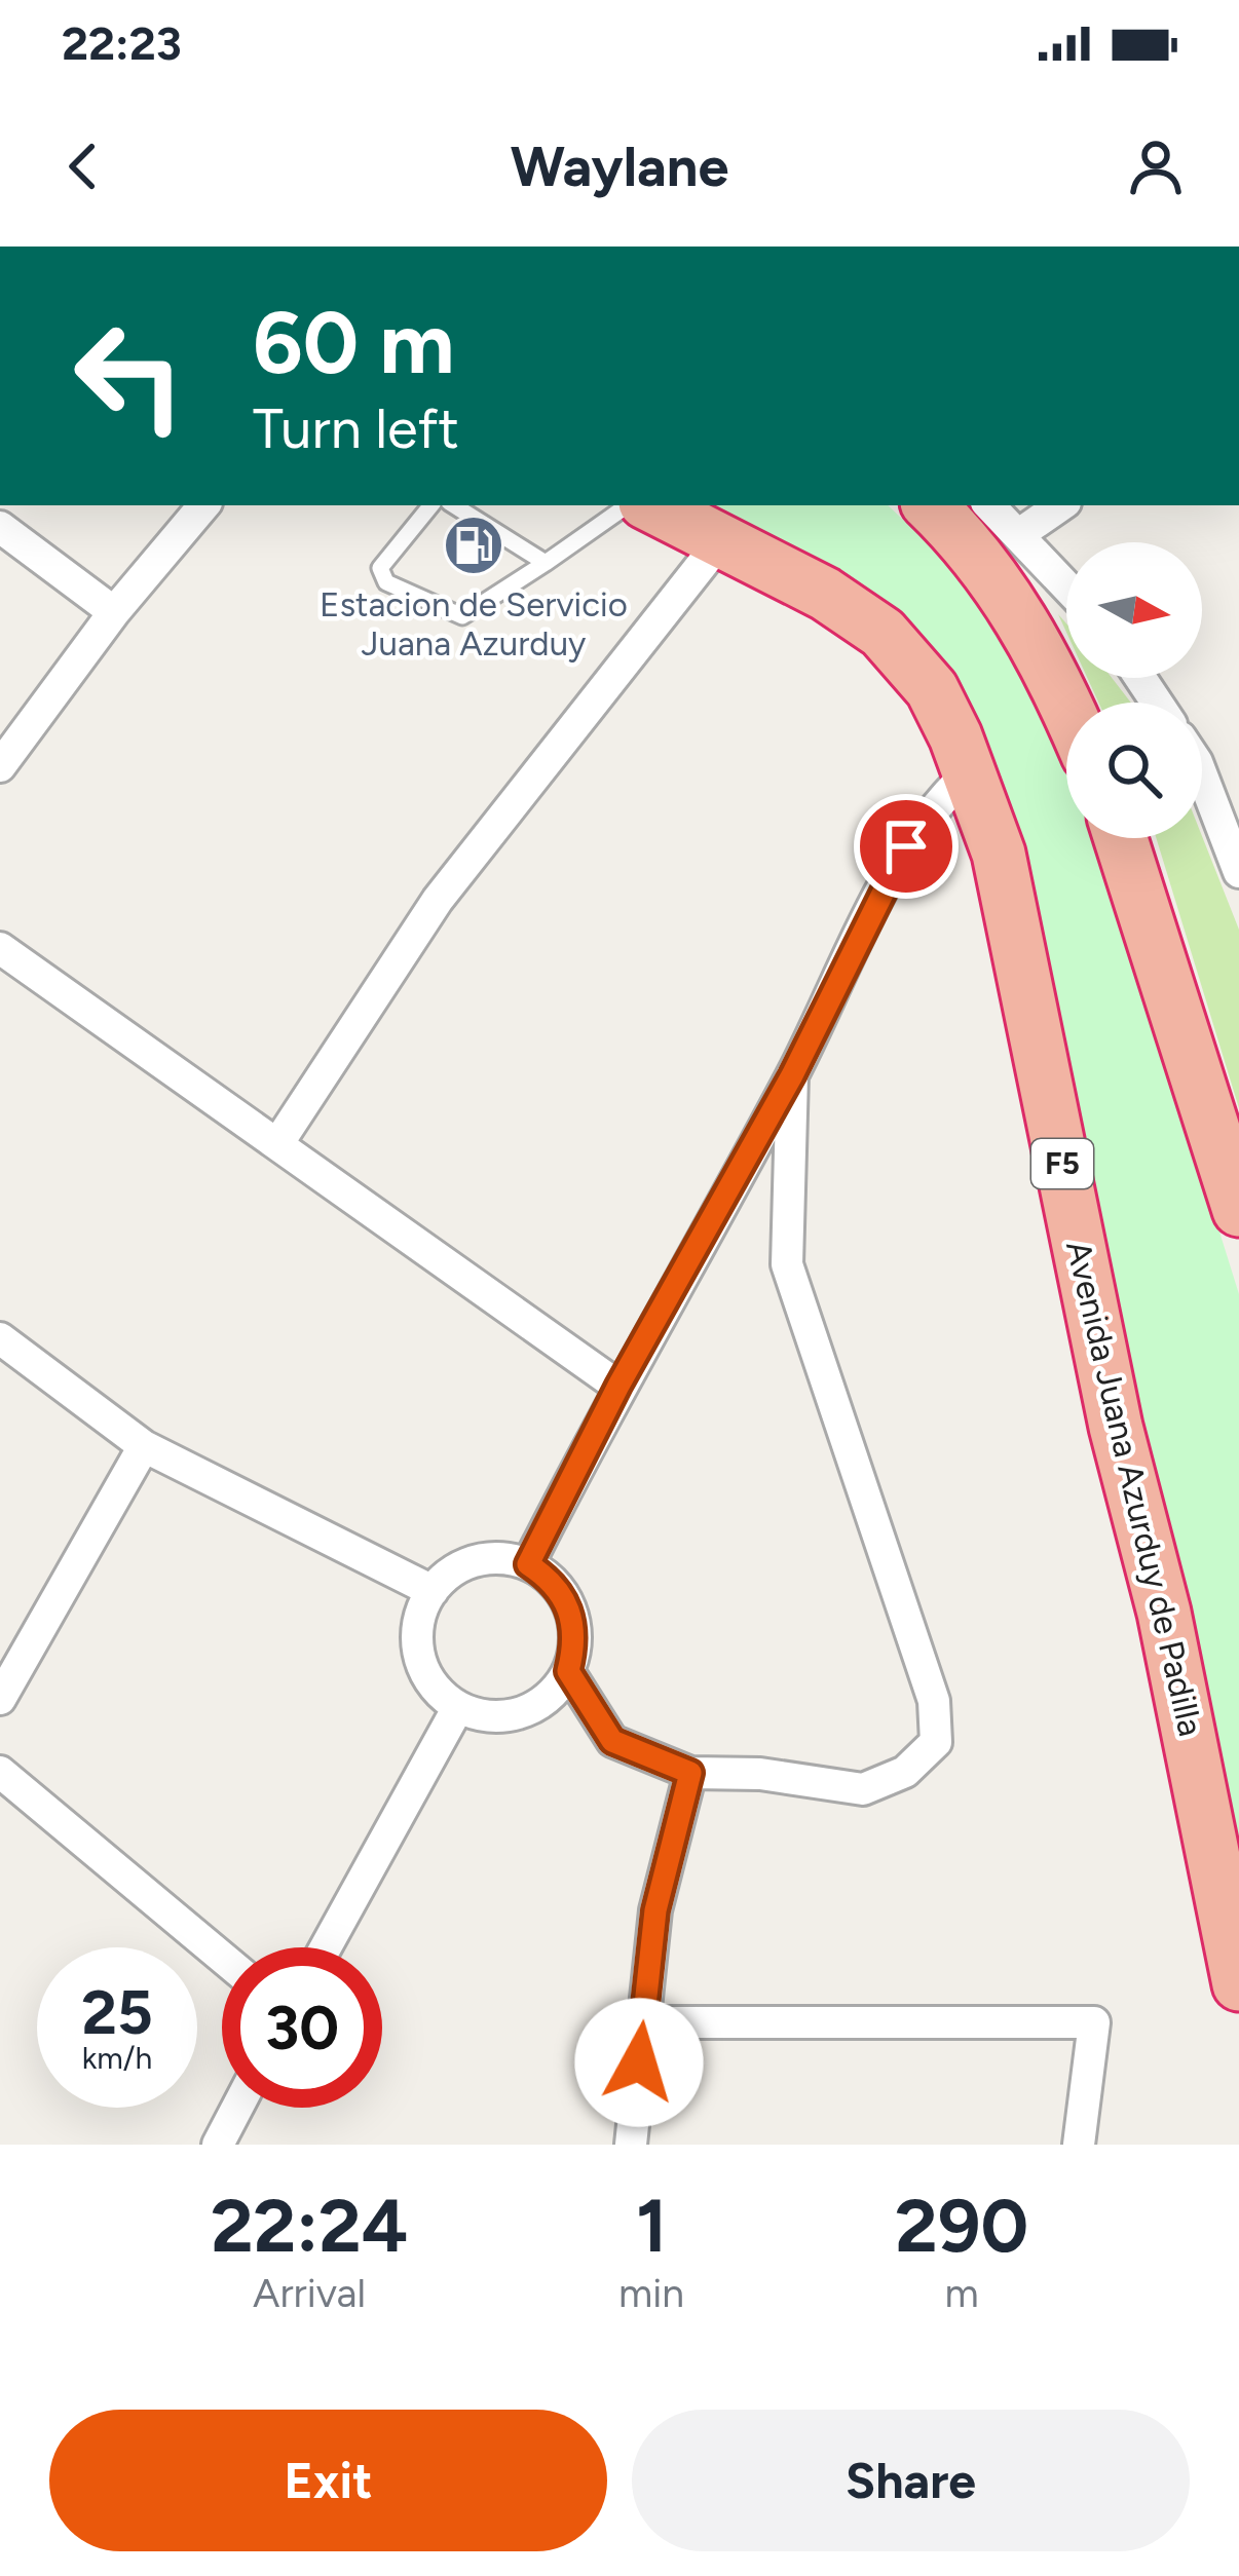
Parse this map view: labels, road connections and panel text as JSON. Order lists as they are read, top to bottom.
{
  "streets": {
    "highway": ["F5", "Avenida Juana Azurduy de Padilla"]
  },
  "places": {
    "fuel station": ["Estacion de Servicio Juana Azurduy"]
  },
  "north": "right",
  "page": {
    "status": "22:23",
    "header": "Waylane",
    "turn": ["60 m", "Turn left"],
    "speed": "25 km/h",
    "limit": "30",
    "eta": [
      "22:24",
      "Arrival",
      "1",
      "min",
      "290",
      "m"
    ],
    "buttons": ["Exit", "Share"]
  }
}
